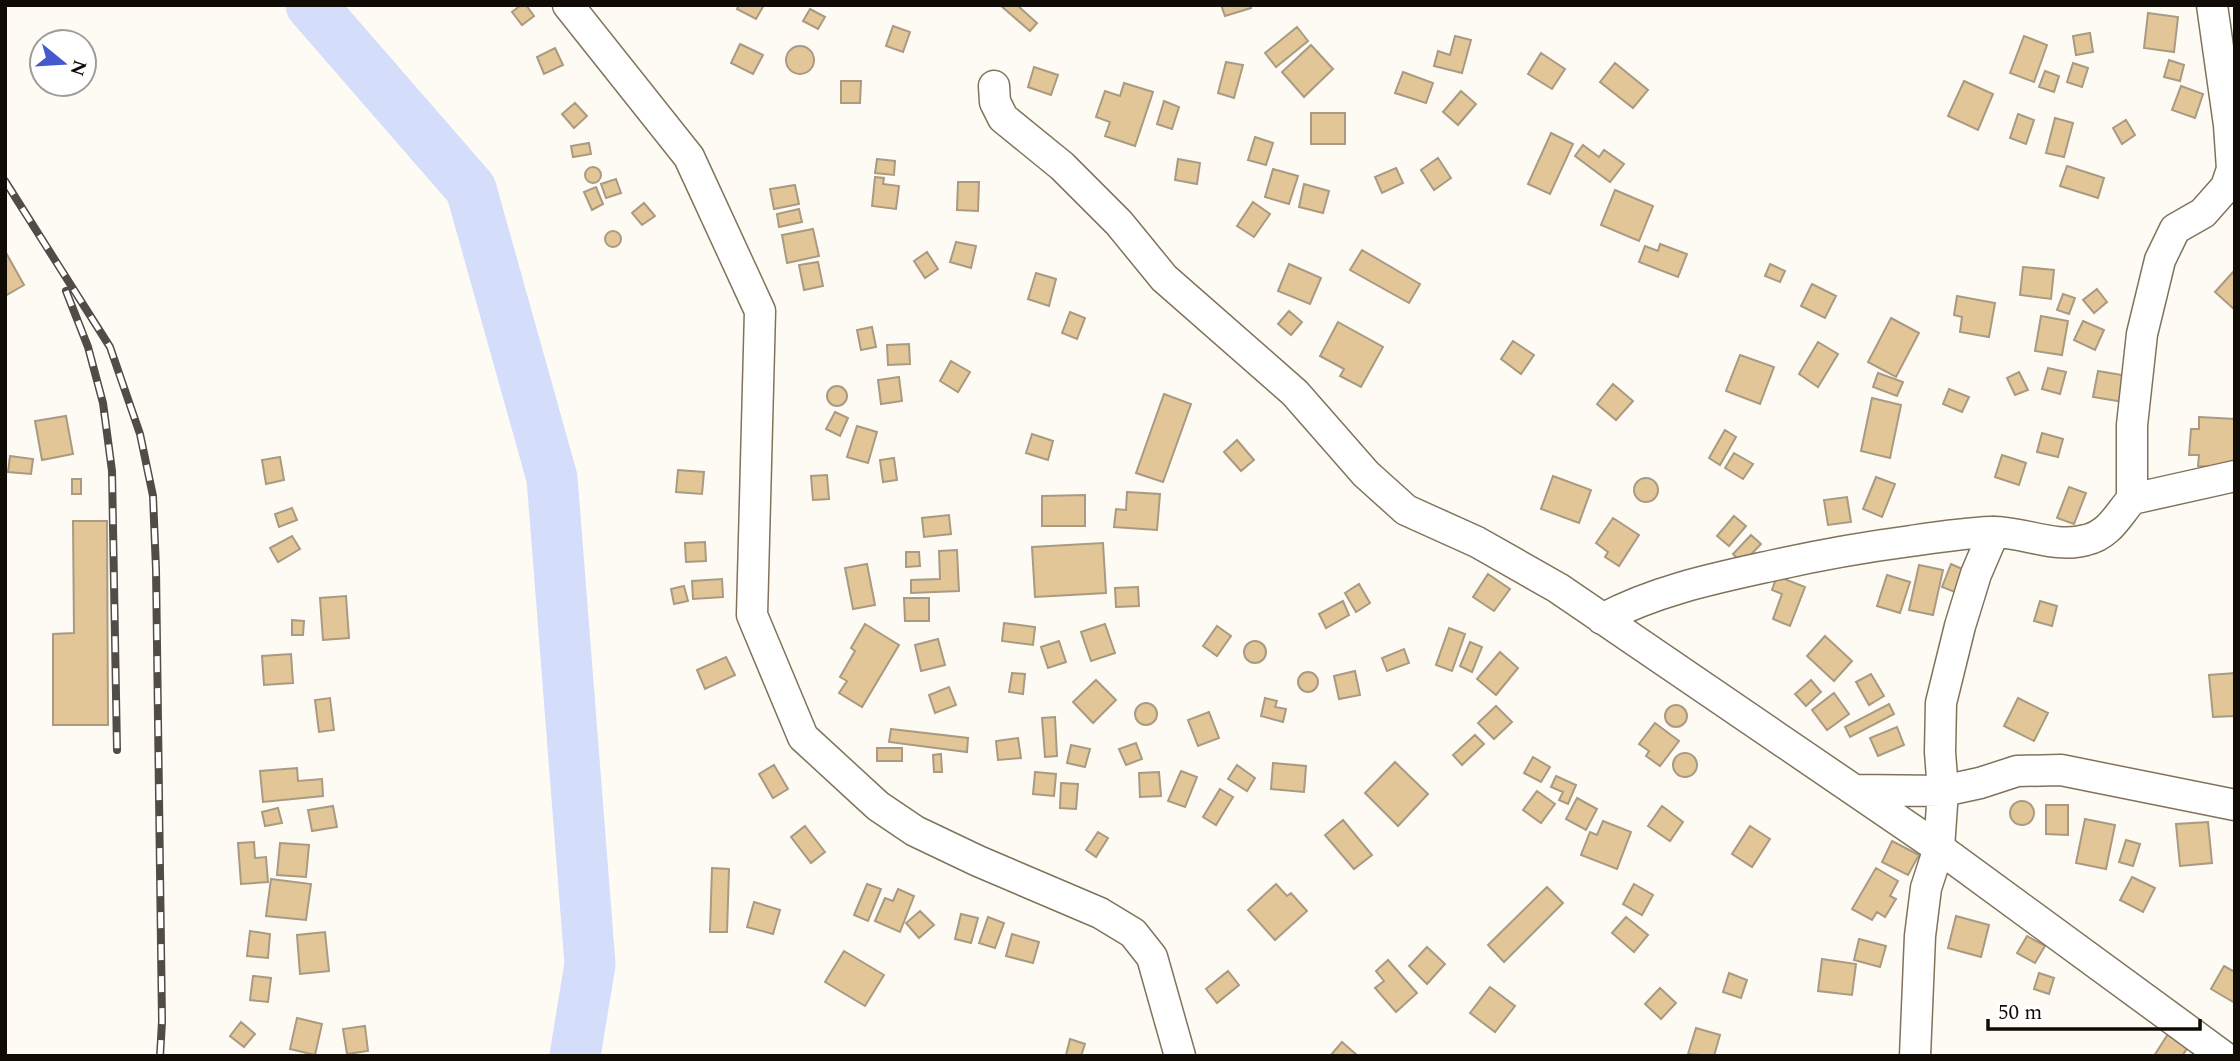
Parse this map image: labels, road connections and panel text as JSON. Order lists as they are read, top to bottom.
{
  "scale_bar": "50 m",
  "north": "right"
}
